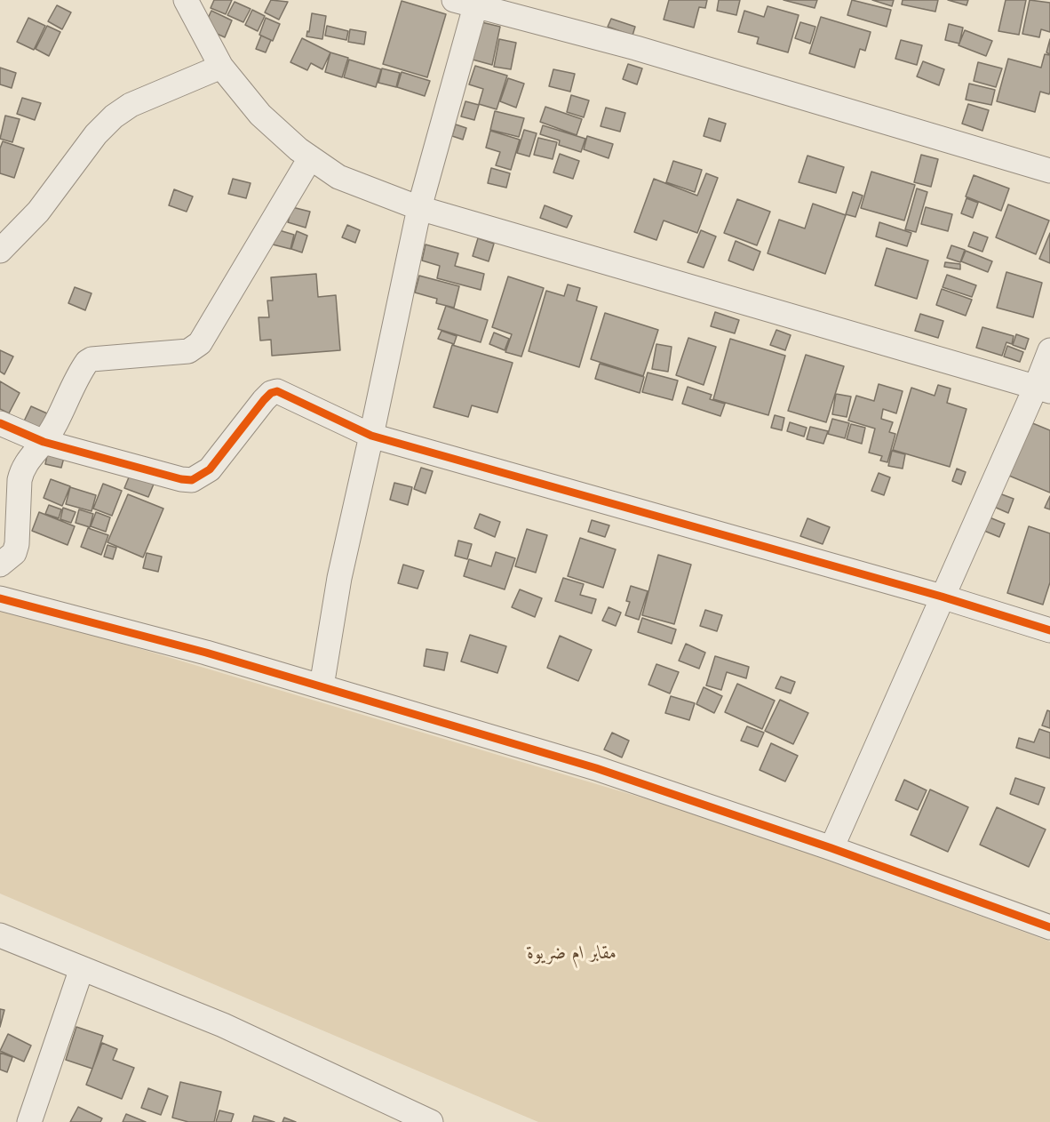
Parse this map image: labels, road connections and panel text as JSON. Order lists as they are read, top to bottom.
{
  "parks": ["مقابر ام ضريوة"]
}
